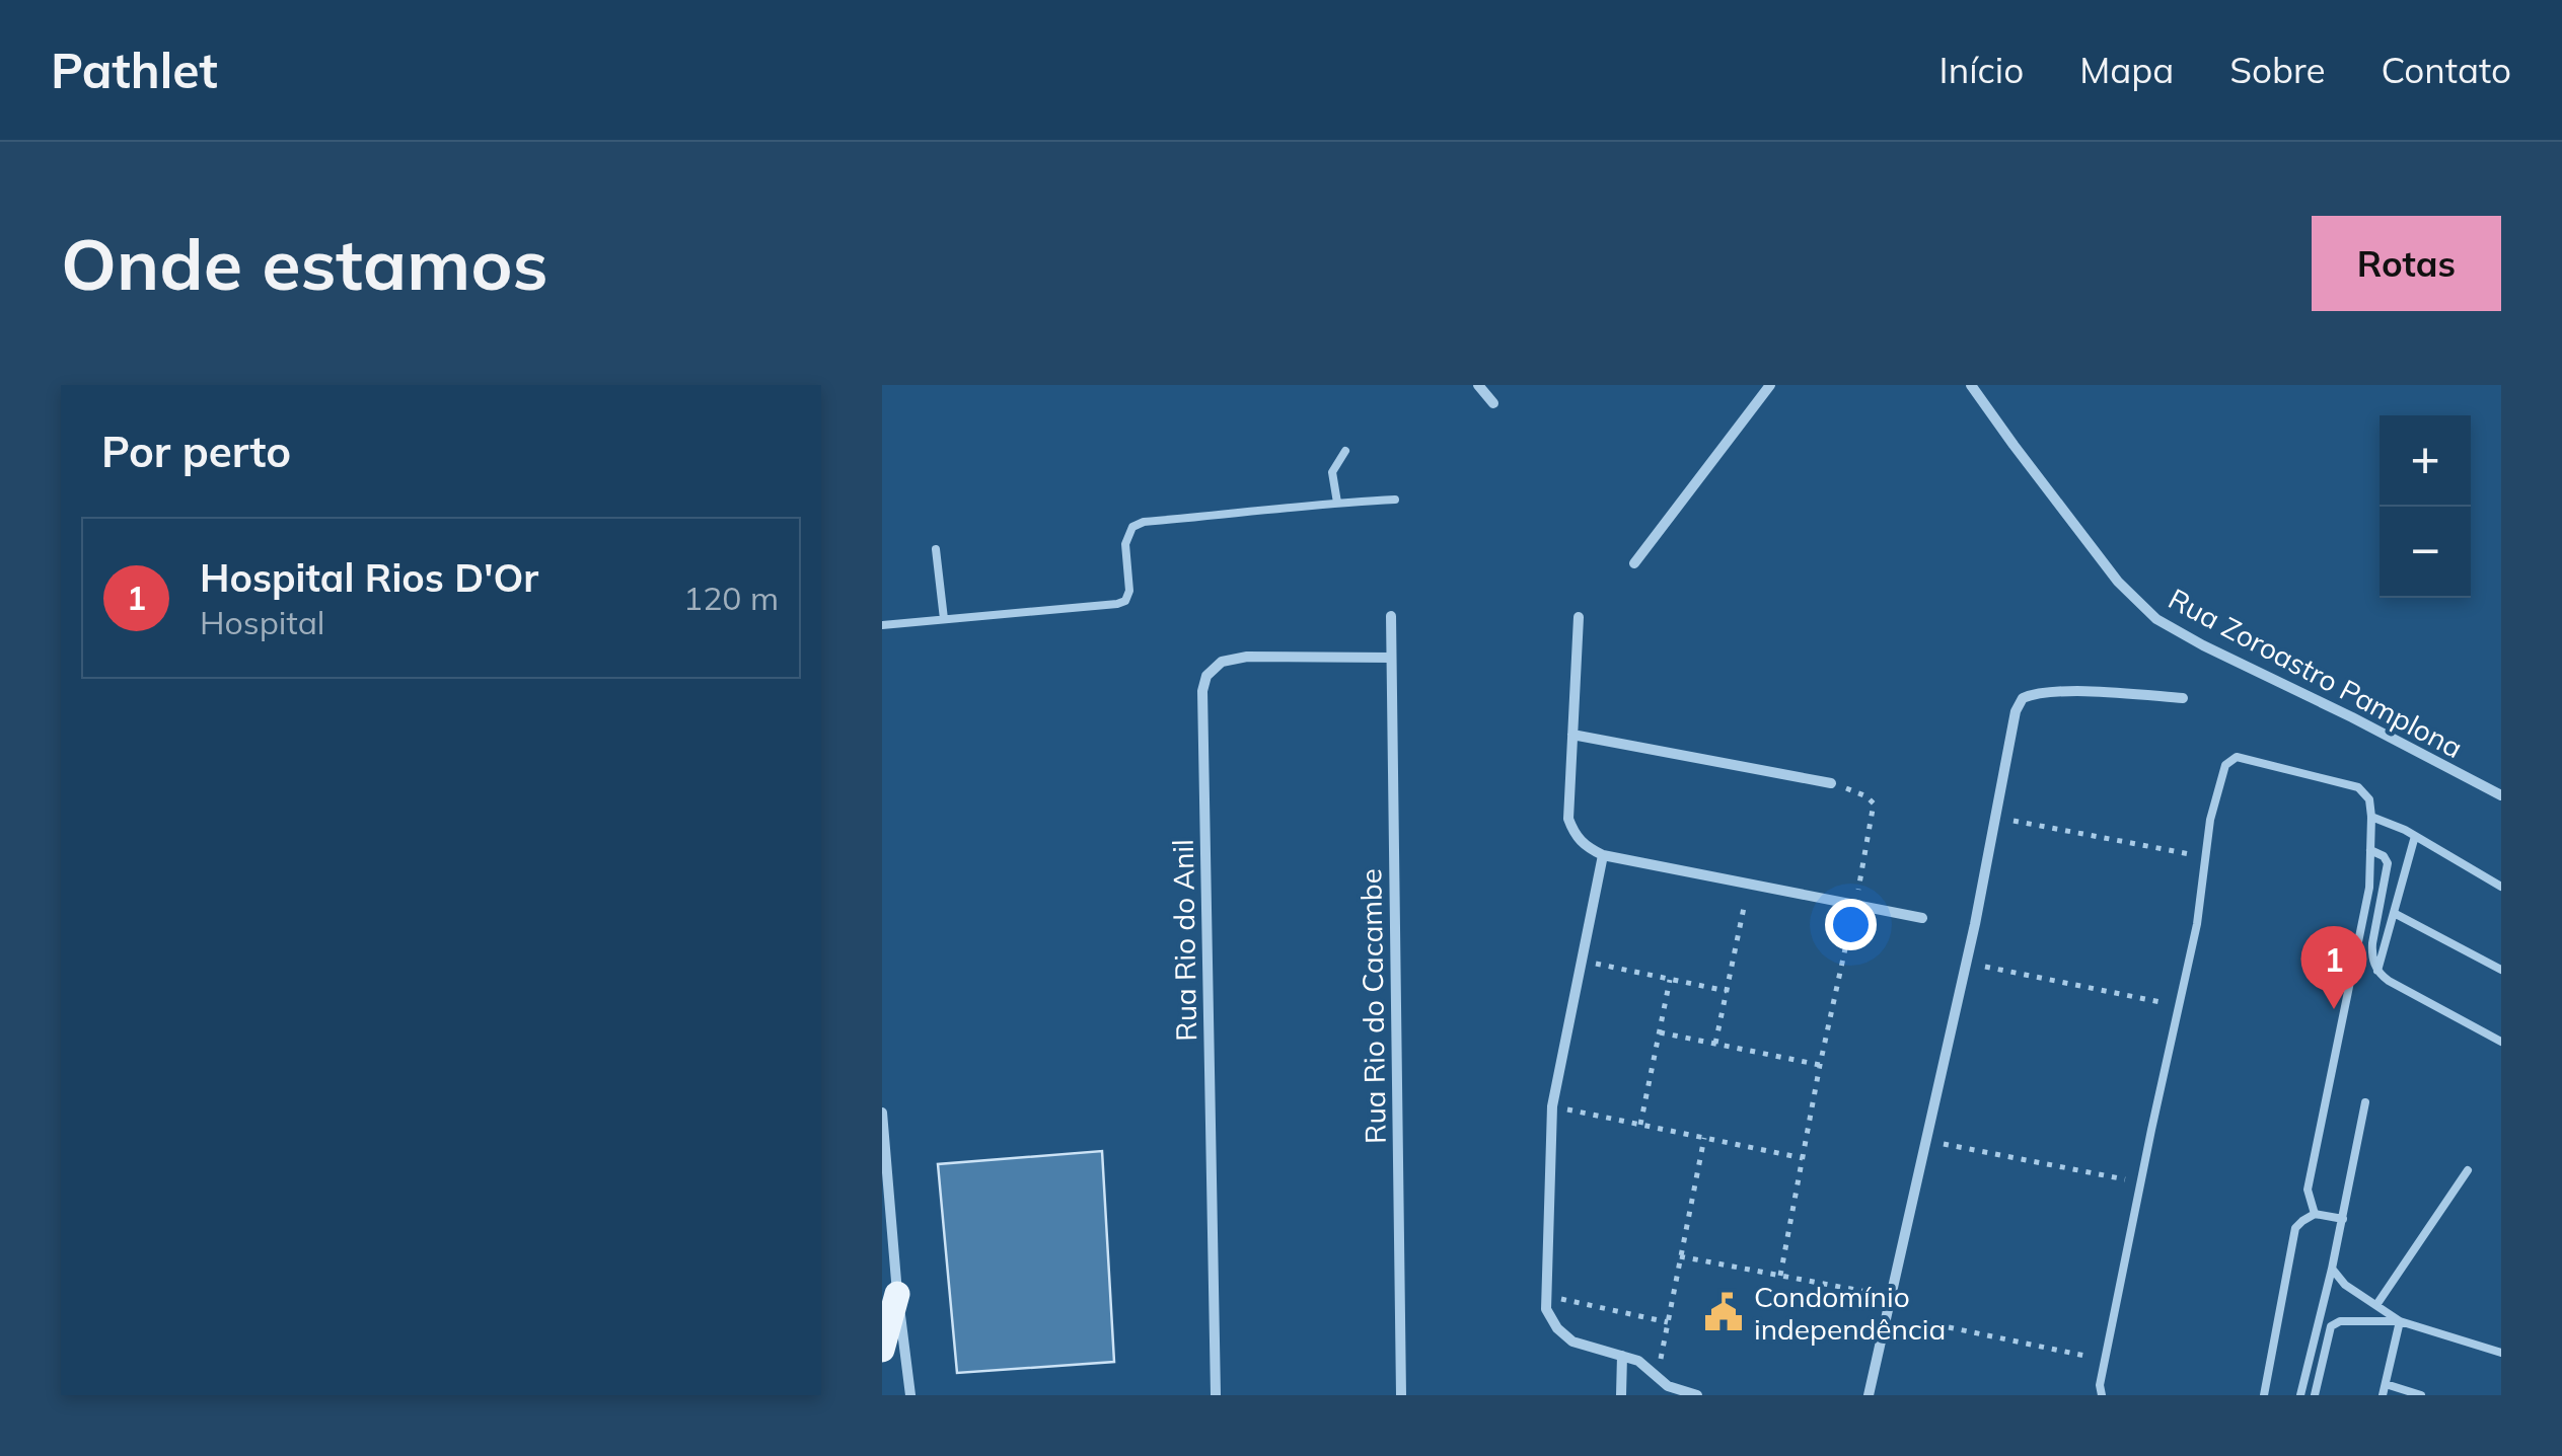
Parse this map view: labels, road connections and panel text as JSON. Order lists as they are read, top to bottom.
{
  "streets": {
    "street": ["Rua Zoroastro Pamplona", "Rua Rio do Anil", "Rua Rio do Cacambe"]
  },
  "crossings": [
    ["Rua Rio do Anil", "Rua Rio do Cacambe"]
  ],
  "places": {
    "public building": ["Condomínio independência"]
  },
  "page": {
    "header": "Pathlet",
    "nav": [
      "Início",
      "Mapa",
      "Sobre",
      "Contato"
    ],
    "buttons": "Rotas",
    "title": "Onde estamos",
    "heading": "Por perto",
    "map_buttons": ["+", "−"],
    "list": [
      {
        "mark": "1",
        "name": "Hospital Rios D'Or",
        "note": "Hospital",
        "value": "120 m"
      }
    ],
    "pins": "1"
  }
}
